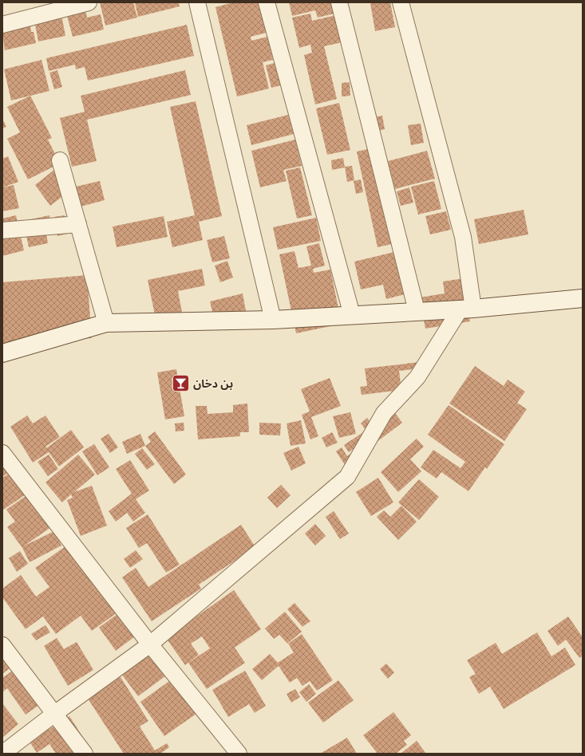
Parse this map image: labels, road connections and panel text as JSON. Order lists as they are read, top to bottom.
{
  "places": {
    "bar": ["بن دخان"]
  }
}
